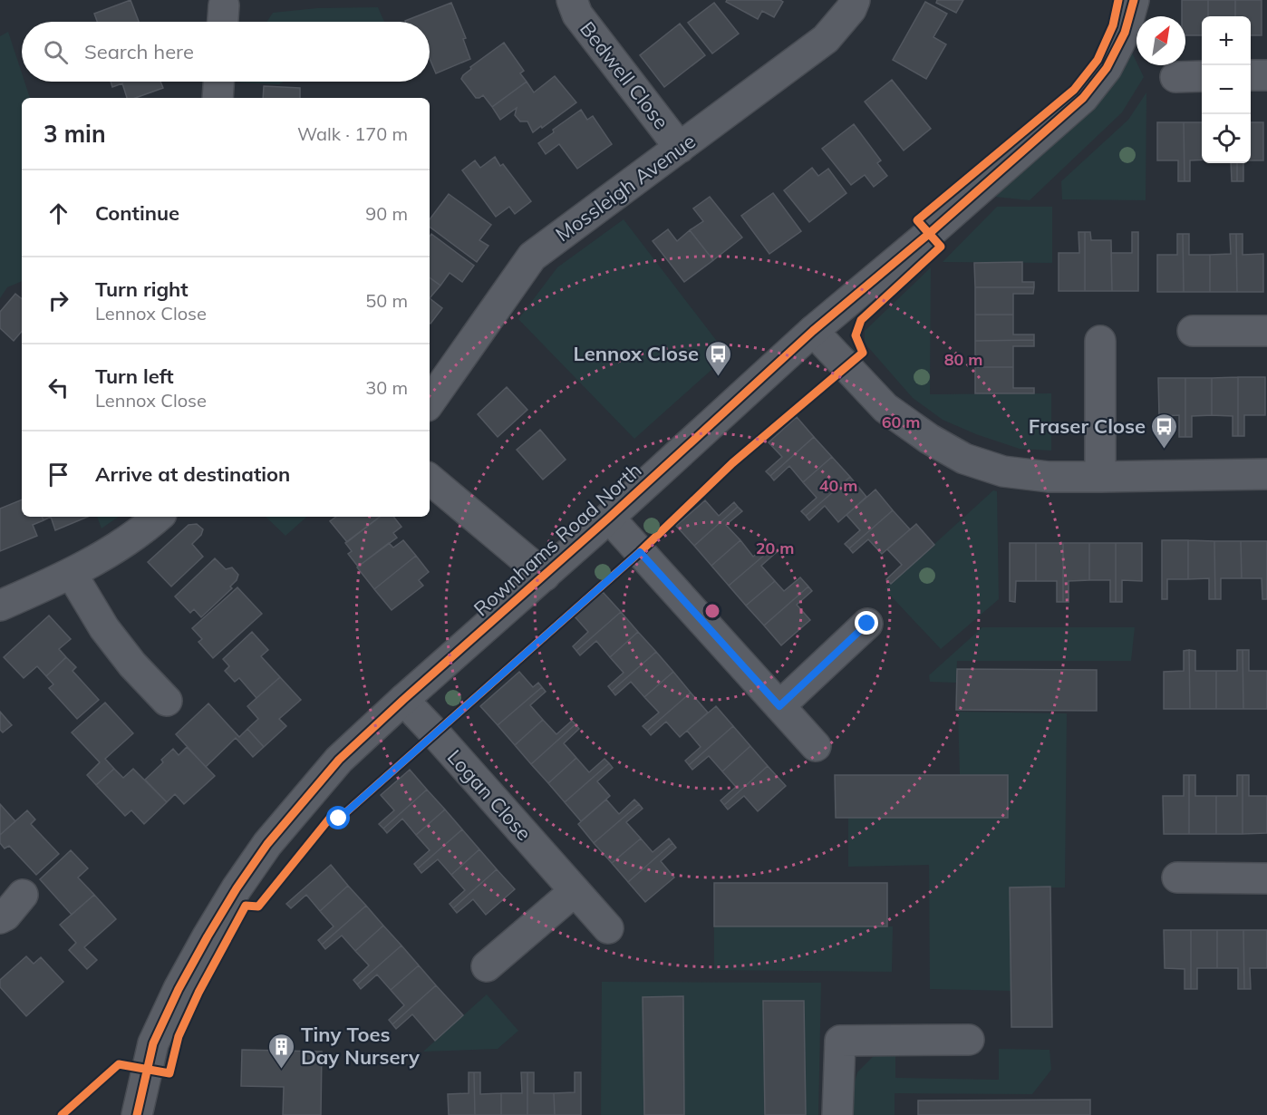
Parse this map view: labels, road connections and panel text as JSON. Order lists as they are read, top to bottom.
{
  "streets": {
    "street": [
      "Bedwell Close",
      "Mossleigh Avenue",
      "Rownhams Road North",
      "Logan Close"
    ]
  },
  "crossings": [
    ["Bedwell Close", "Mossleigh Avenue"],
    ["Rownhams Road North", "Logan Close"]
  ],
  "places": {
    "bus stop": ["Lennox Close", "Fraser Close"],
    "building": ["Tiny Toes Day Nursery"]
  },
  "north": "top right",
  "page": {
    "map_buttons": ["+", "−"],
    "search": "Search here",
    "heading": ["3 min", "Walk · 170 m"],
    "list": [
      ["Continue", "90 m"],
      ["Turn right", "Lennox Close", "50 m"],
      ["Turn left", "Lennox Close", "30 m"],
      "Arrive at destination"
    ]
  },
  "rings": [
    "80 m",
    "60 m",
    "40 m",
    "20 m"
  ]
}
